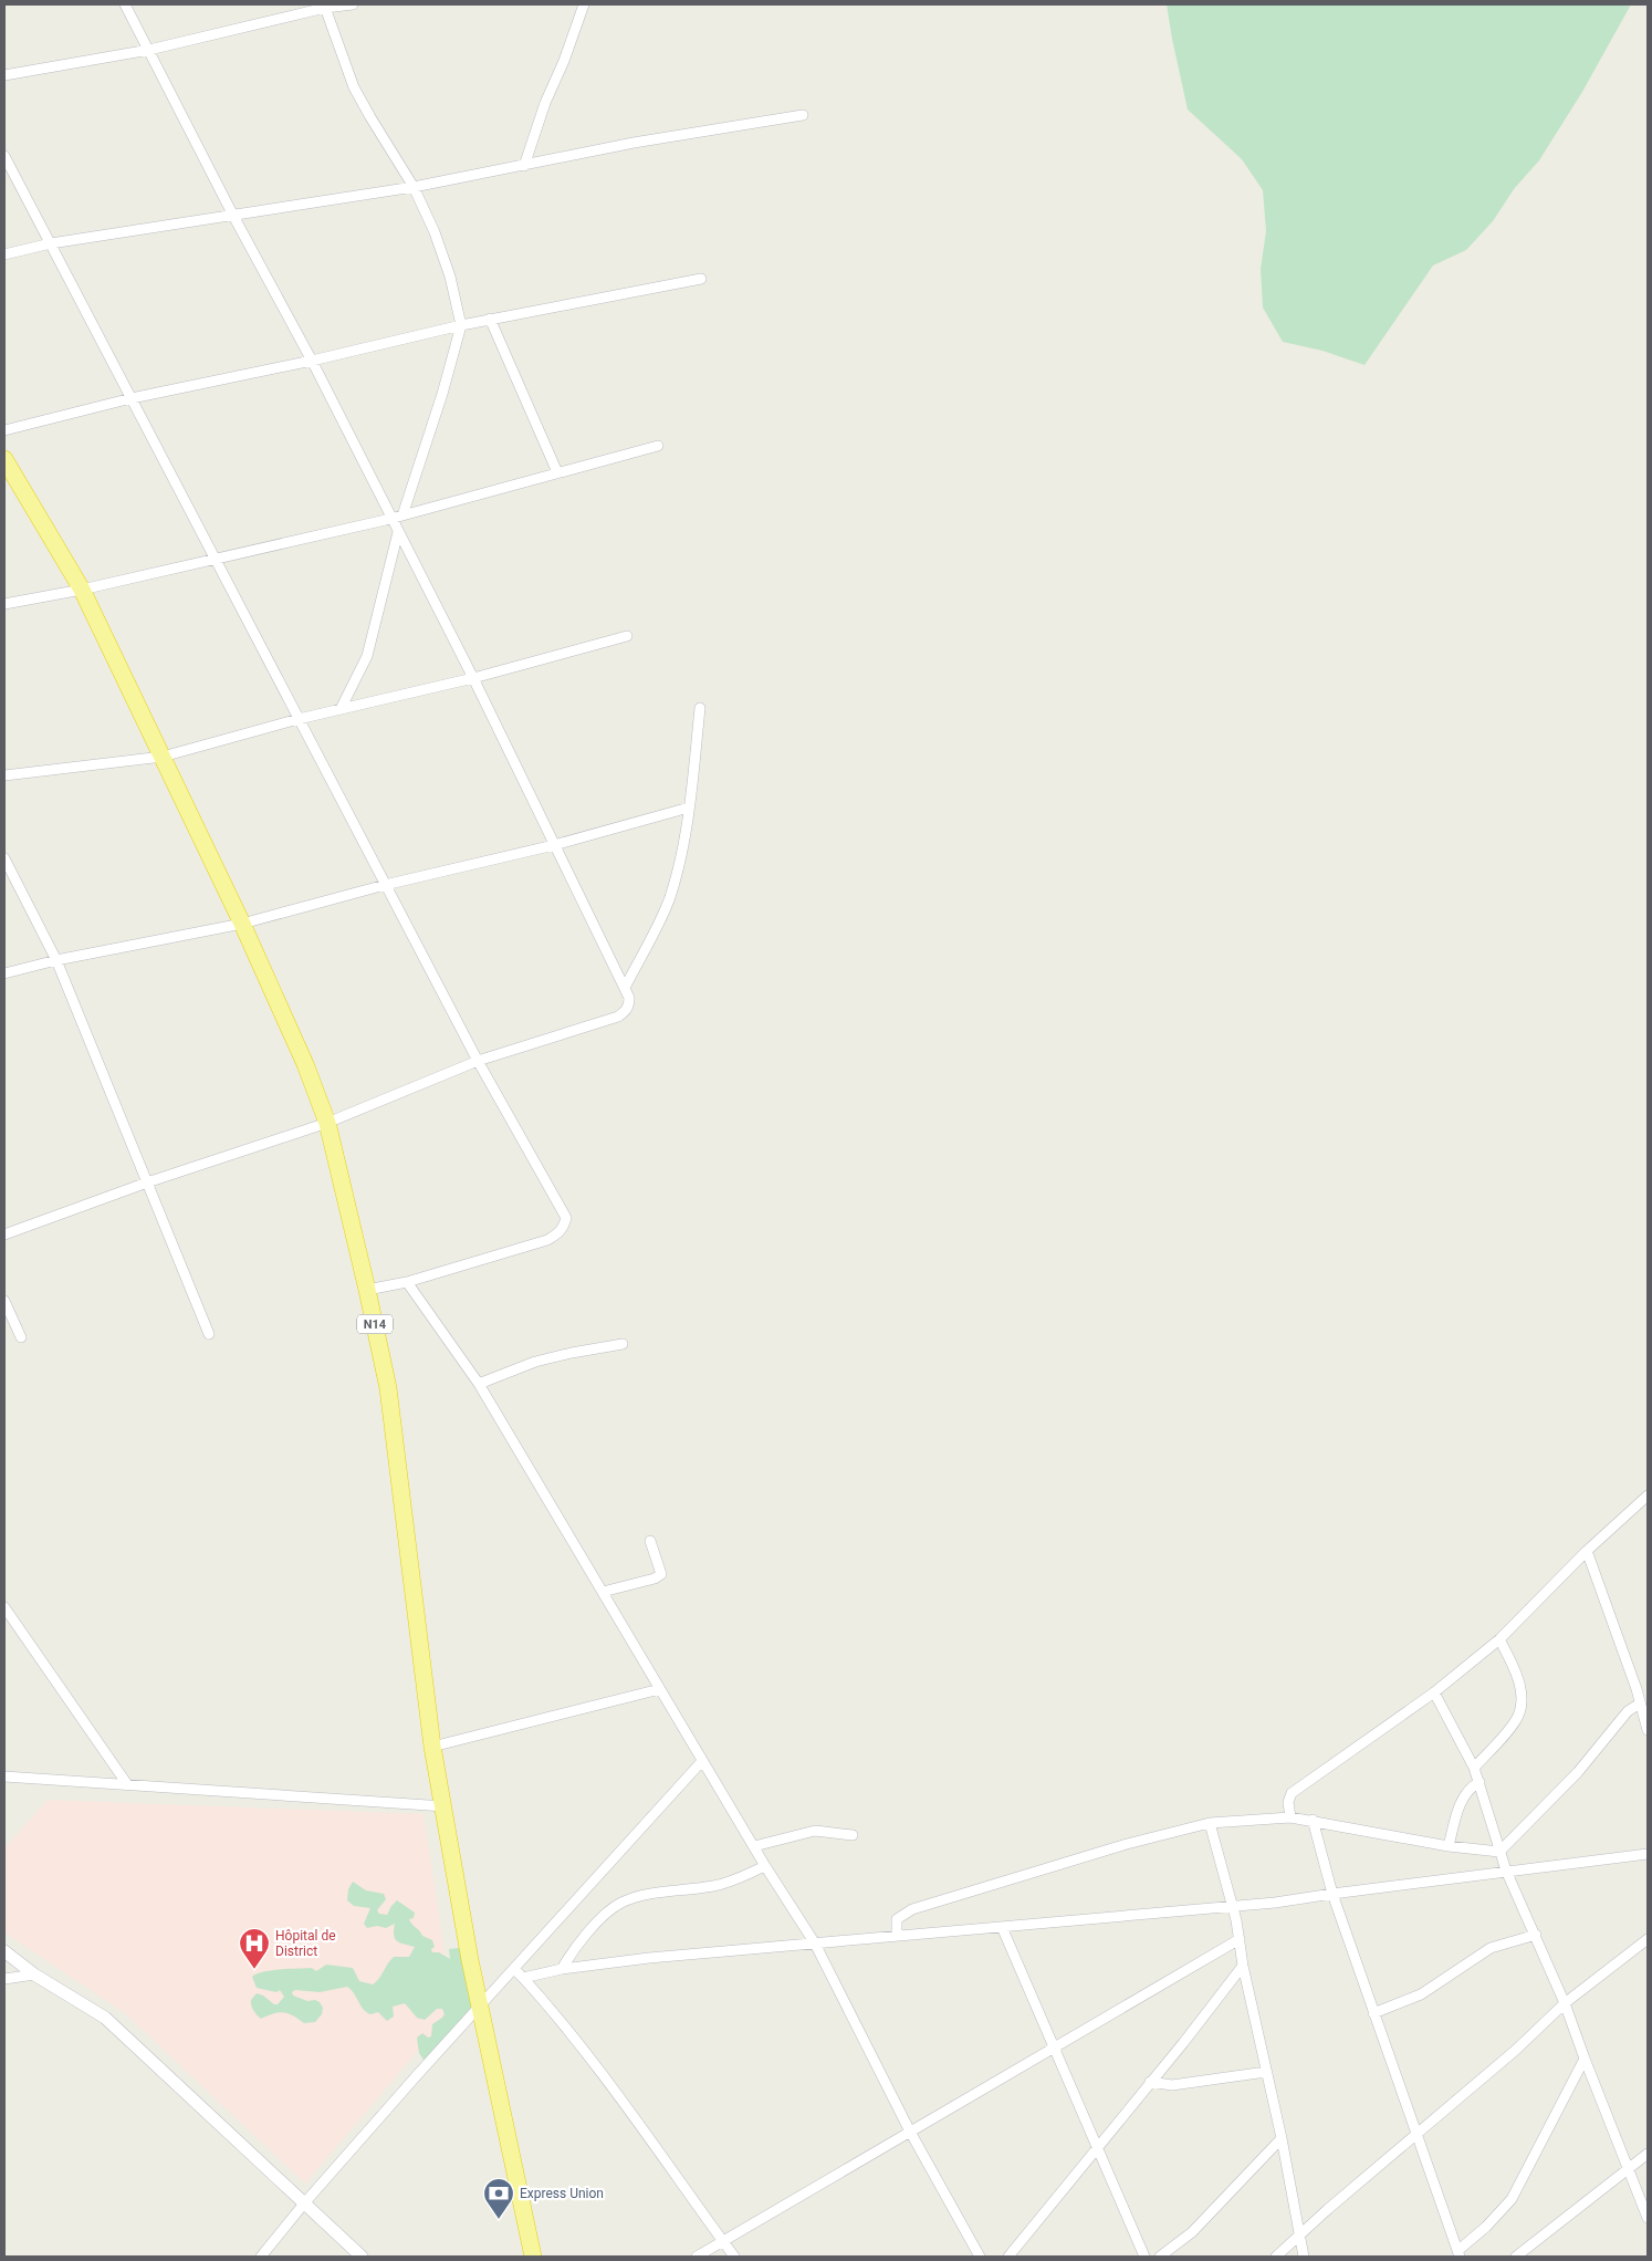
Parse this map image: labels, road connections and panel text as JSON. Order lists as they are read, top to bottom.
{
  "streets": {
    "highway": ["N14"]
  },
  "places": {
    "hospital": ["Hôpital de District"],
    "bank": ["Express Union"]
  }
}
